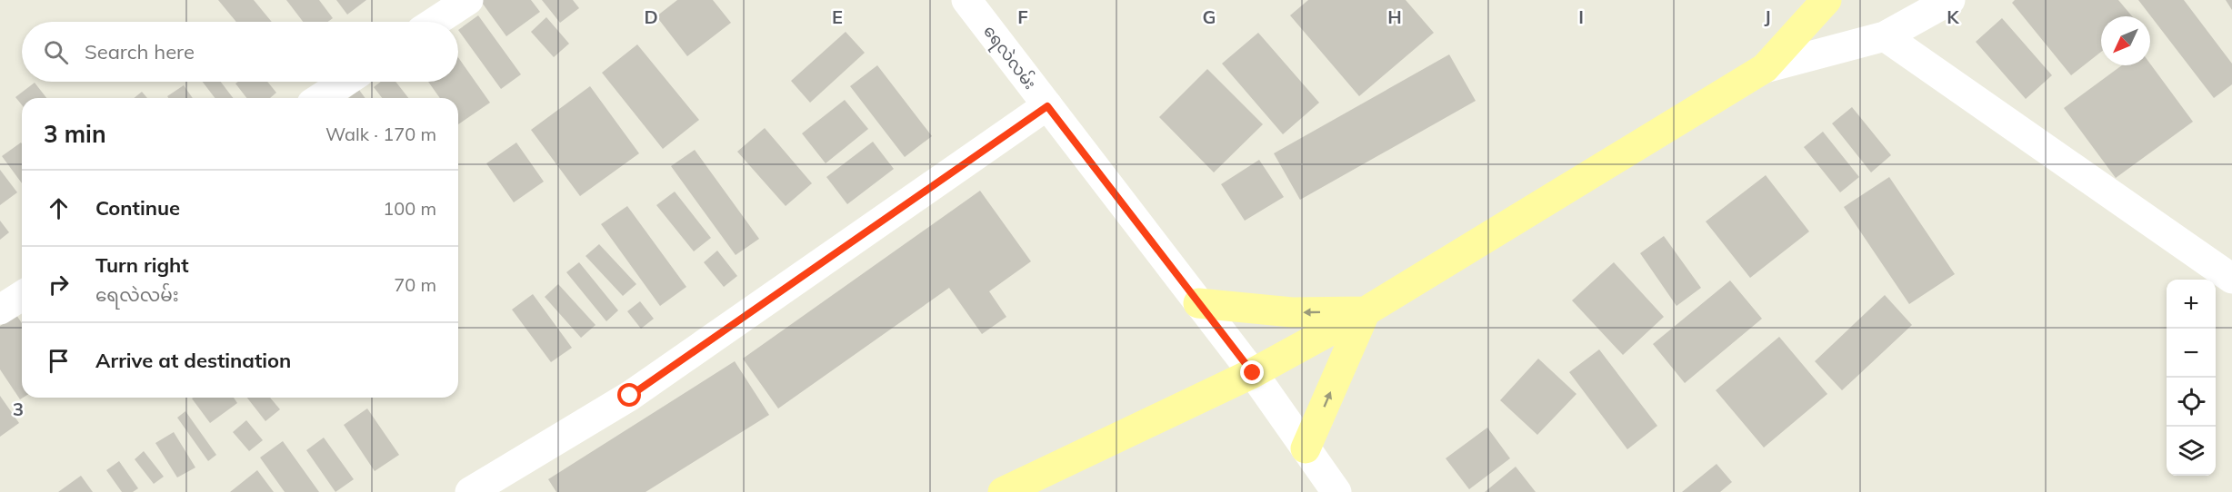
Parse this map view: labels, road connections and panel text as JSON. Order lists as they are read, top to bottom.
{
  "streets": {
    "street": ["ရေလဲလမ်း"]
  },
  "north": "bottom left",
  "page": {
    "search": "Search here",
    "heading": ["3 min", "Walk · 170 m"],
    "list": [
      ["Continue", "100 m"],
      ["Turn right", "ရေလဲလမ်း", "70 m"],
      "Arrive at destination"
    ],
    "map_buttons": ["+", "−"]
  },
  "grid": {
    "columns": [
      "D",
      "E",
      "F",
      "G",
      "H",
      "I",
      "J",
      "K"
    ],
    "rows": ["3"]
  }
}
